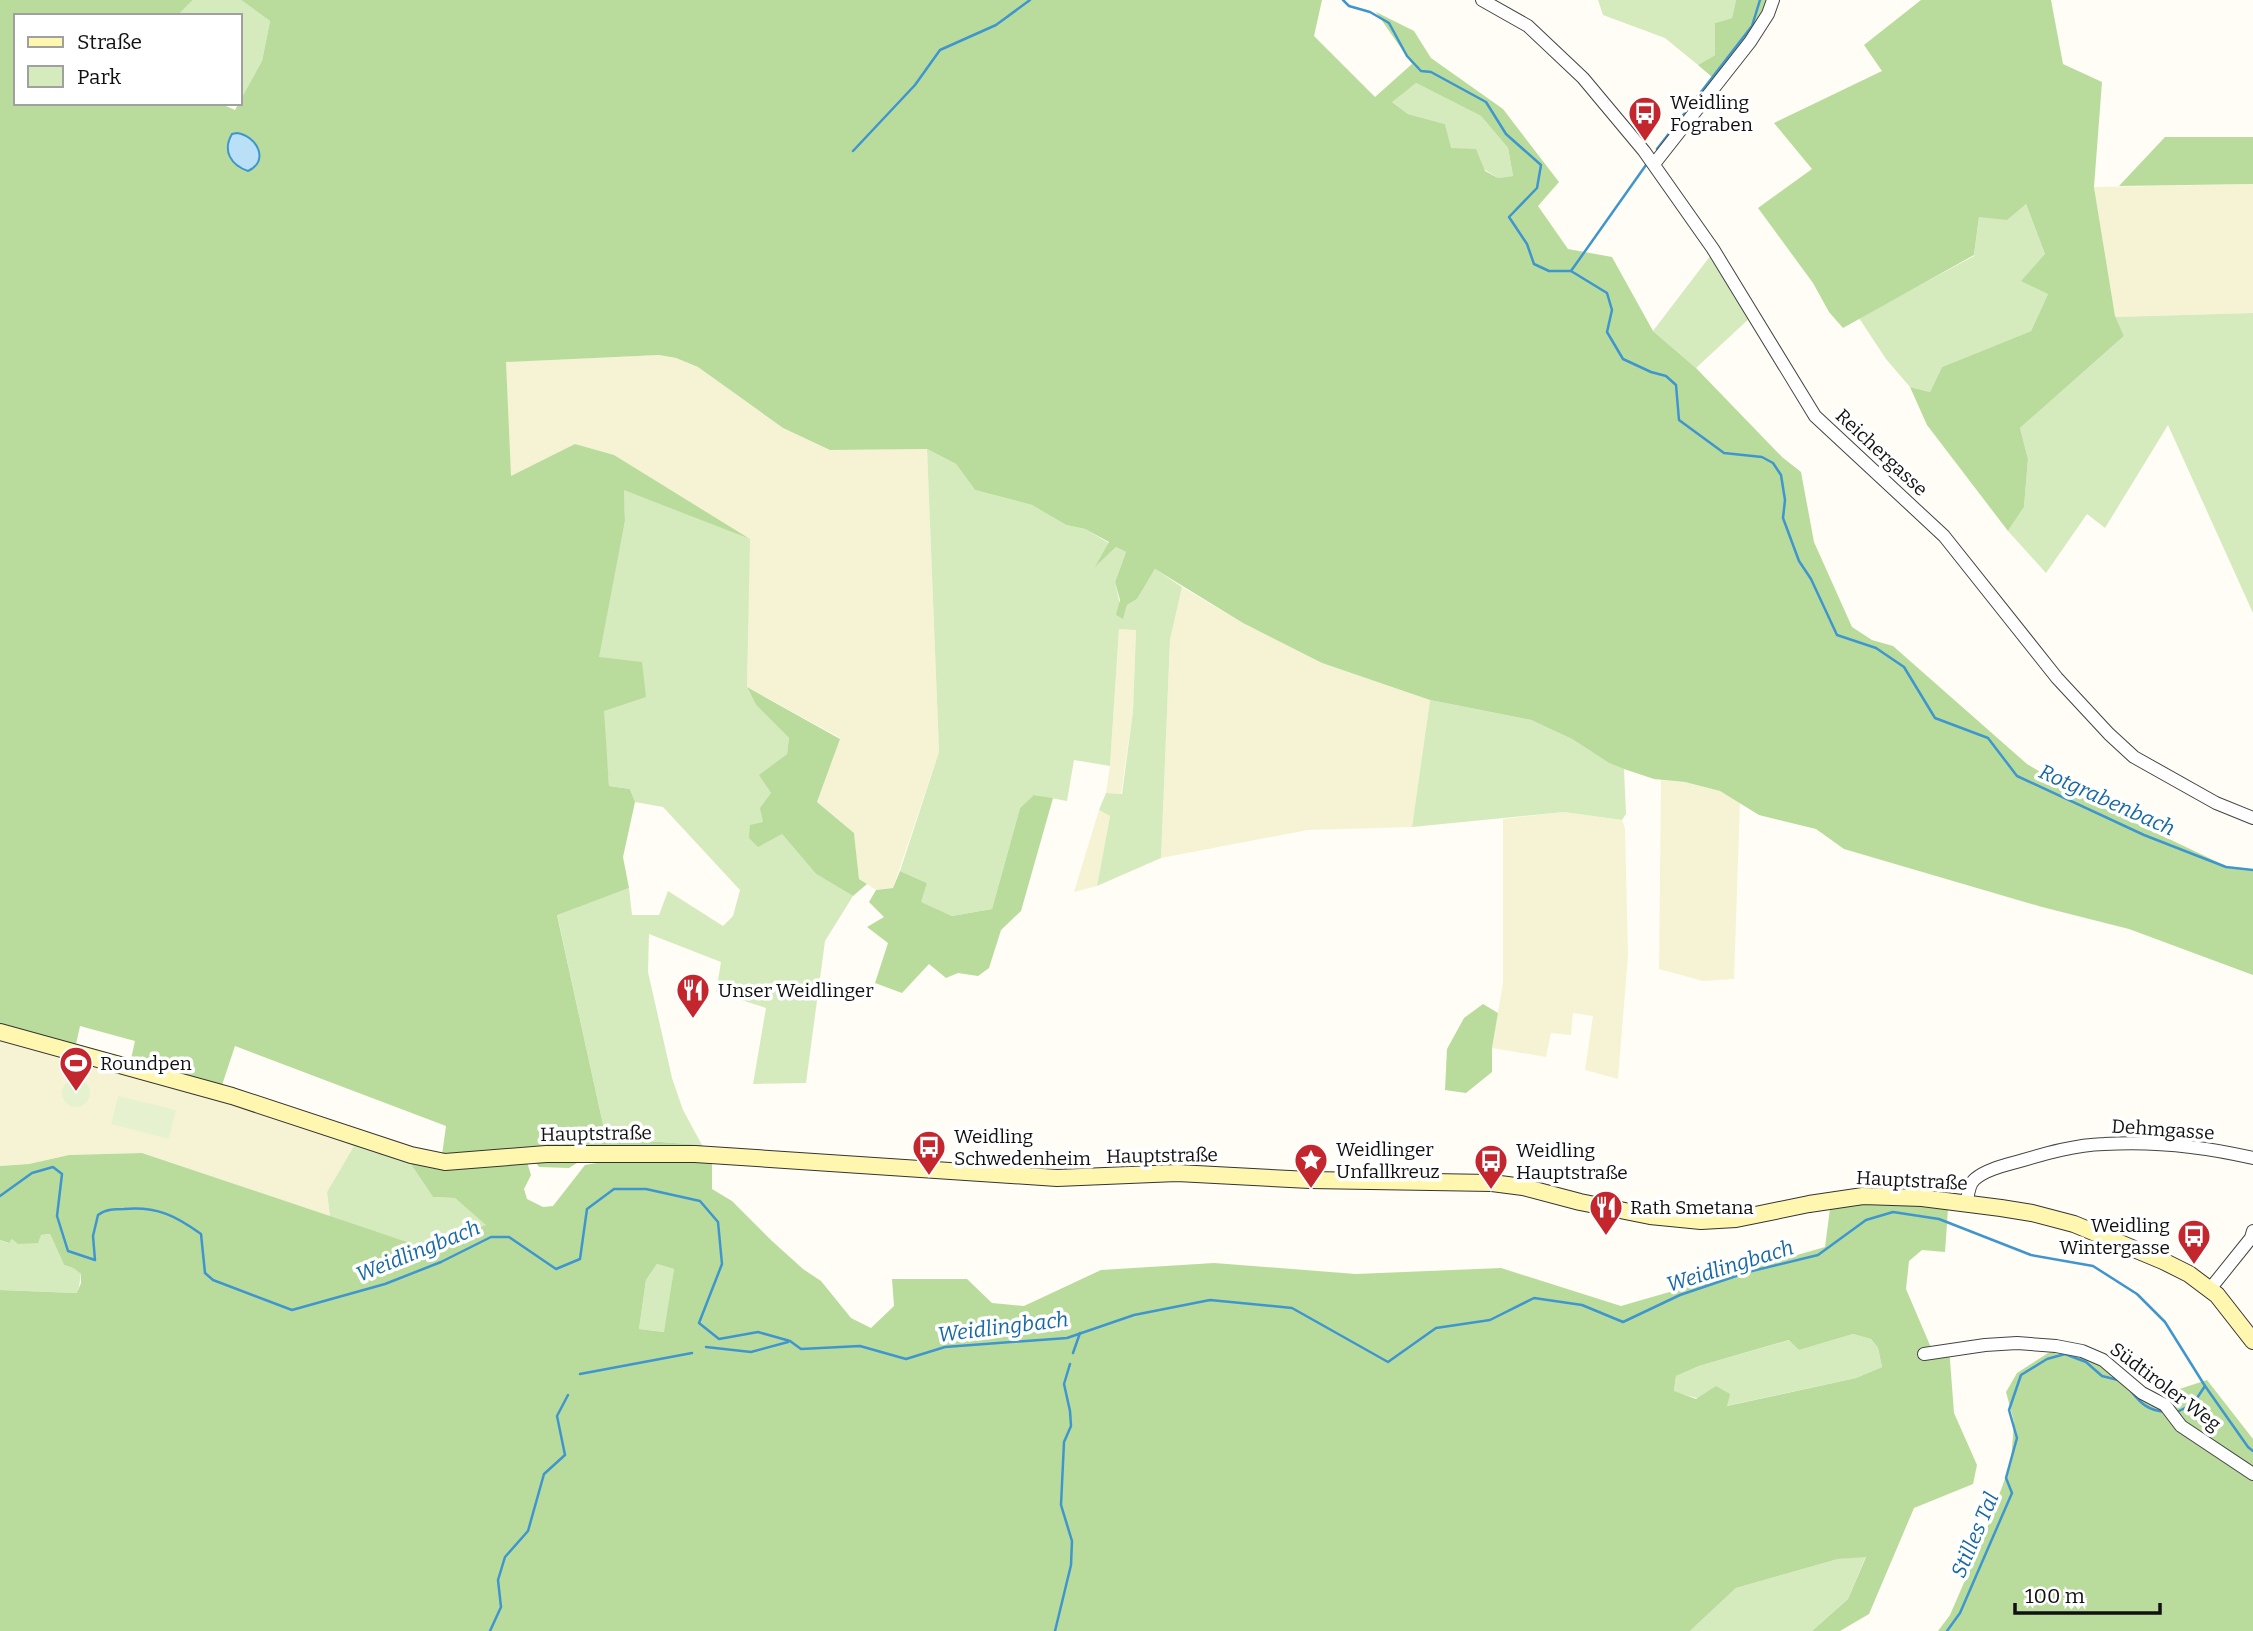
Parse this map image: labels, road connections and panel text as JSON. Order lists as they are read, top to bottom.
{
  "streets": {
    "main road": ["Hauptstraße"],
    "street": ["Reichergasse", "Dehmgasse", "Südtiroler Weg"]
  },
  "crossings": [
    ["Dehmgasse", "Hauptstraße"]
  ],
  "water": ["Rotgrabenbach", "Weidlingbach", "Stilles Tal"],
  "places": {
    "bus stop": [
      "Weidling Fograben",
      "Weidling Schwedenheim",
      "Weidling Hauptstraße",
      "Weidling Wintergasse"
    ],
    "restaurant": ["Unser Weidlinger", "Rath Smetana"],
    "sports": ["Roundpen"],
    "place": ["Weidlinger Unfallkreuz"]
  },
  "legend": ["Straße", "Park"],
  "scale_bar": "100 m"
}
